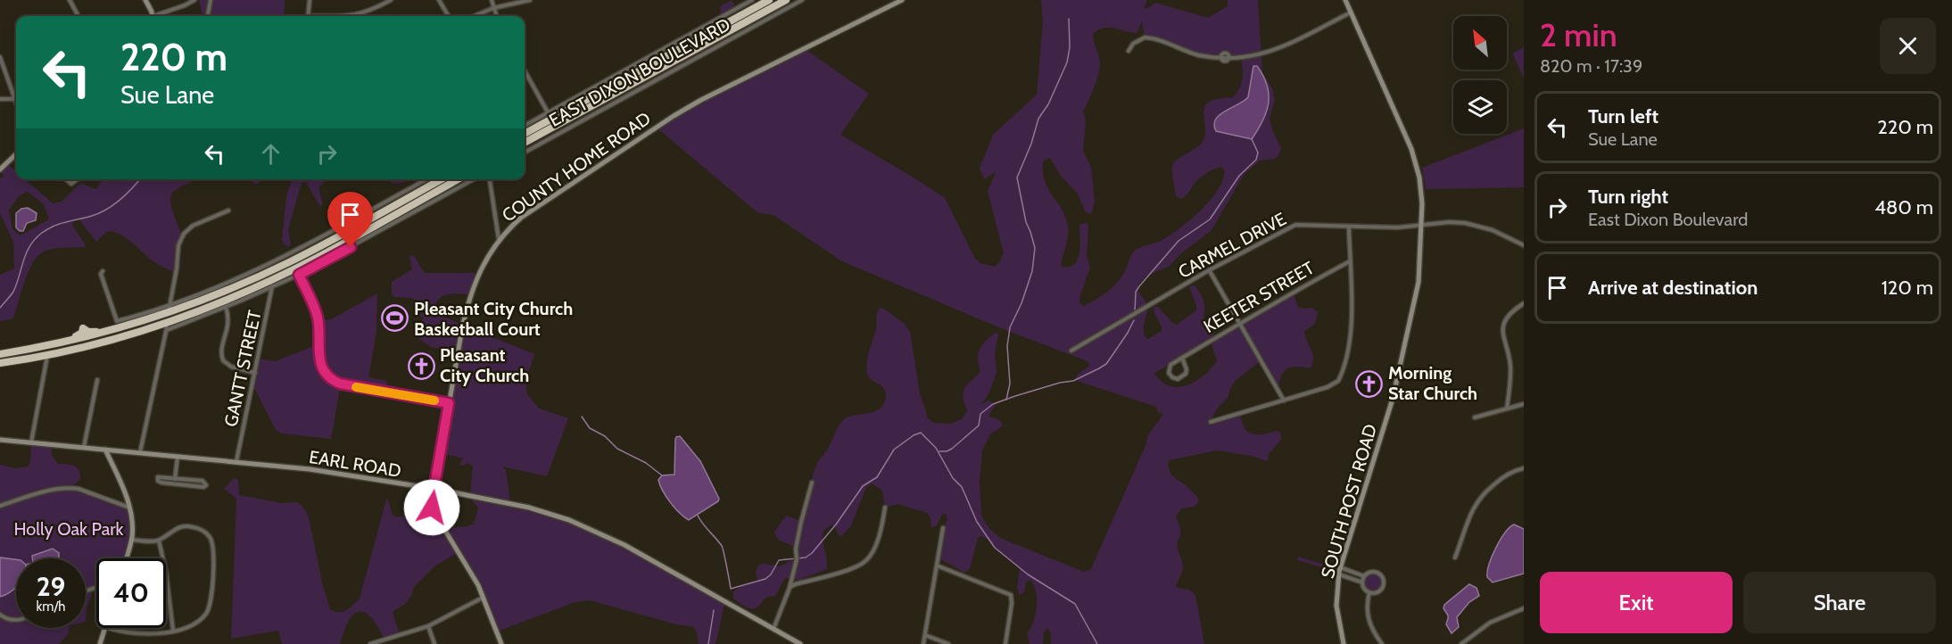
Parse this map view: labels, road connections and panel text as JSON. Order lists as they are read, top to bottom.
{
  "streets": {
    "highway": ["EAST DIXON BOULEVARD"],
    "main road": ["COUNTY HOME ROAD", "EARL ROAD", "SOUTH POST ROAD"],
    "street": ["CARMEL DRIVE", "KEETER STREET", "GANTT STREET"]
  },
  "crossings": [
    ["COUNTY HOME ROAD", "EARL ROAD"],
    ["CARMEL DRIVE", "SOUTH POST ROAD"],
    ["GANTT STREET", "EARL ROAD"]
  ],
  "parks": ["Holly Oak Park"],
  "places": {
    "sports": ["Pleasant City Church Basketball Court"],
    "church": ["Pleasant City Church", "Morning Star Church"]
  },
  "north": "top left",
  "page": {
    "heading": ["2 min", "820 m · 17:39"],
    "turn": ["220 m", "Sue Lane"],
    "list": [
      {
        "name": "Turn left",
        "note": "Sue Lane",
        "value": "220 m"
      },
      {
        "name": "Turn right",
        "note": "East Dixon Boulevard",
        "value": "480 m"
      },
      {
        "name": "Arrive at destination",
        "value": "120 m"
      }
    ],
    "speed": "29 km/h",
    "limit": "40",
    "buttons": ["Exit", "Share"]
  }
}
